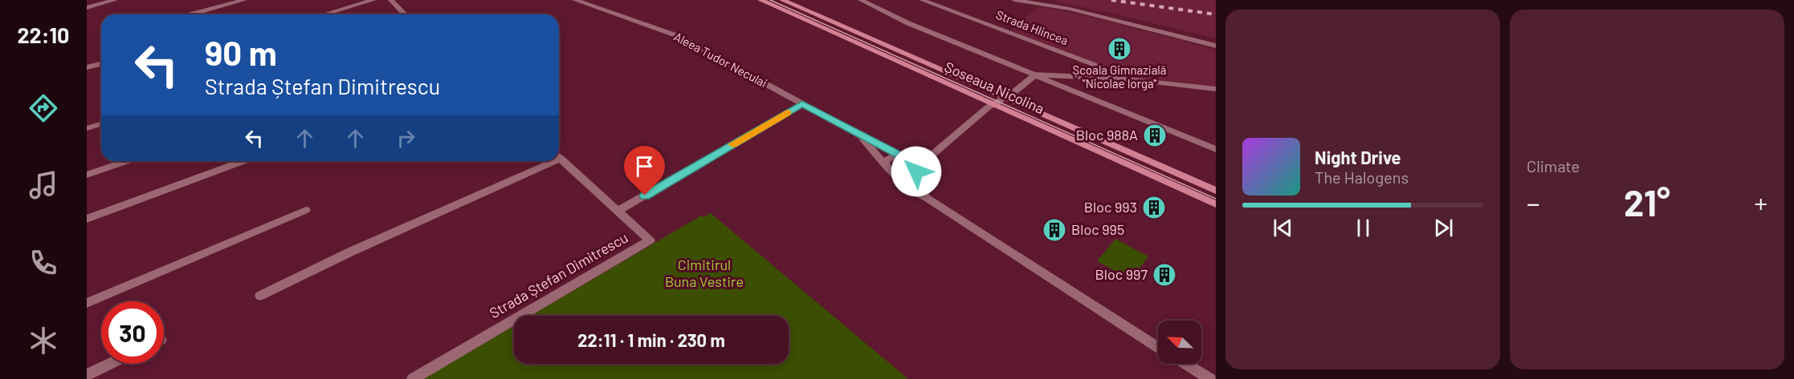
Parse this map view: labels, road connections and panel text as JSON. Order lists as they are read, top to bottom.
{
  "streets": {
    "main road": ["Șoseaua Nicolina"],
    "street": ["Strada Hlincea", "Aleea Tudor Neculai", "Strada Ștefan Dimitrescu"]
  },
  "crossings": [
    ["Aleea Tudor Neculai", "Strada Ștefan Dimitrescu"]
  ],
  "parks": ["Cimitirul Buna Vestire"],
  "places": {
    "building": [
      "Școala Gimnazială \"Nicolae Iorga\"",
      "Bloc 988A",
      "Bloc 993",
      "Bloc 995",
      "Bloc 997"
    ]
  },
  "north": "top left",
  "page": {
    "tabs": "22:10",
    "tile": "Climate",
    "turn": ["90 m", "Strada Ștefan Dimitrescu"],
    "song": ["Night Drive", "The Halogens"],
    "heat": ["−", "21°", "+"],
    "limit": "30",
    "trip": "22:11 · 1 min · 230 m"
  }
}
